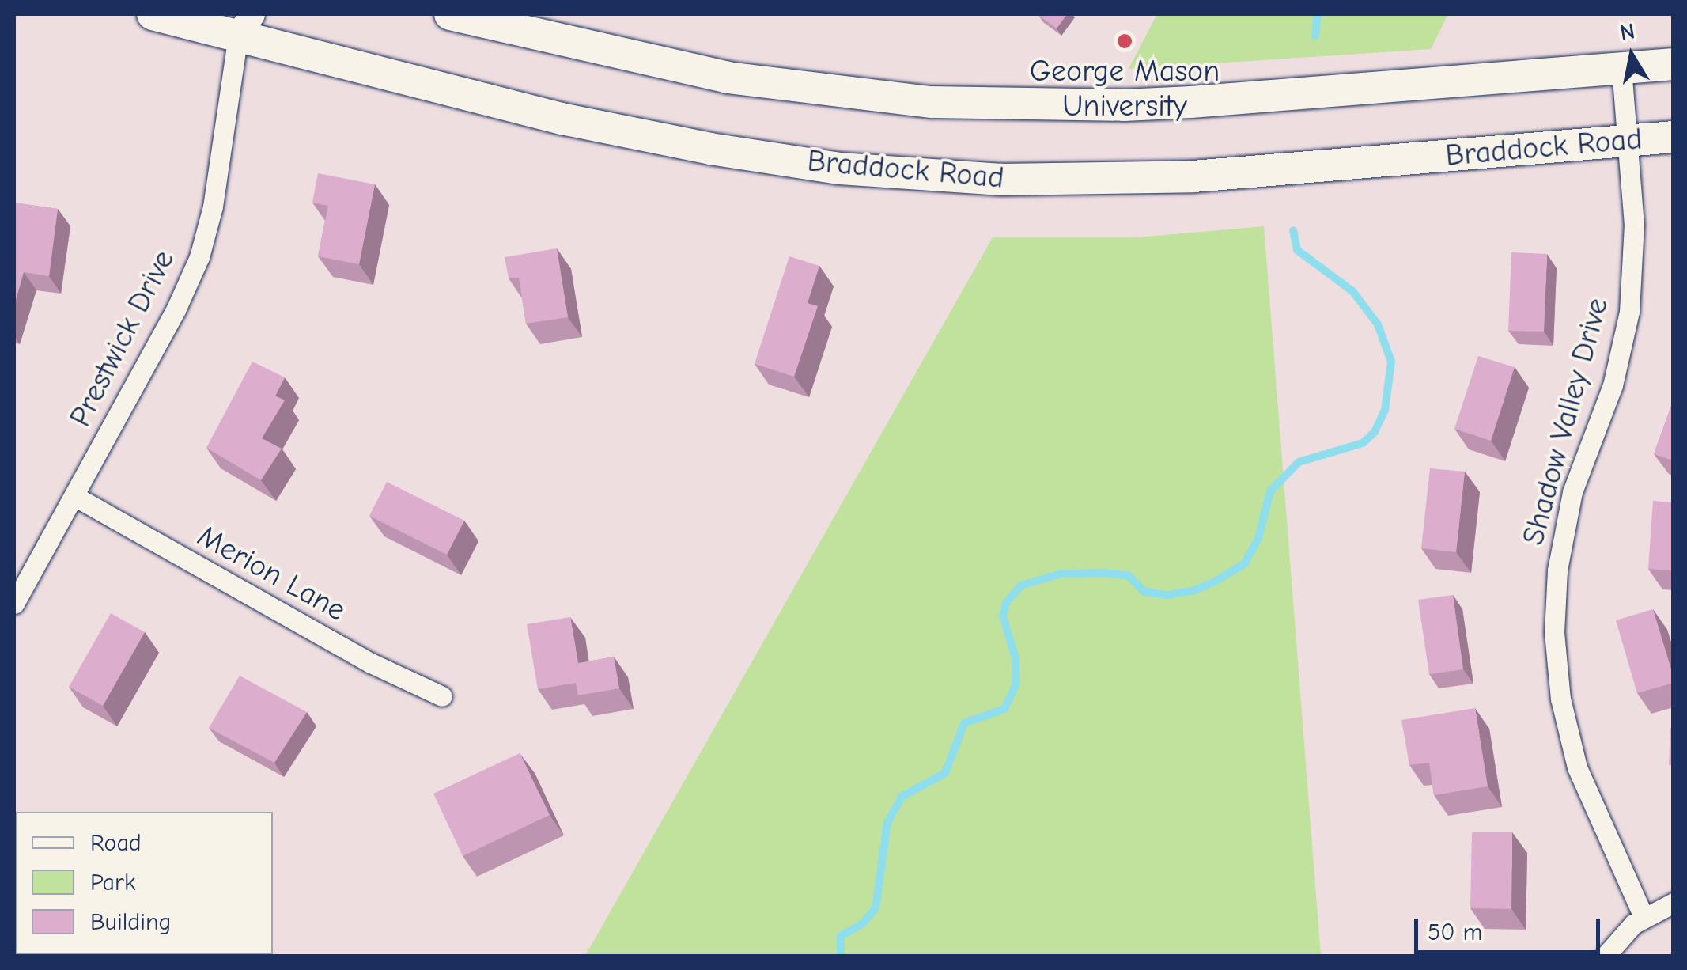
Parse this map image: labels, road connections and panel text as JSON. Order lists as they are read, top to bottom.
{
  "streets": {
    "main road": ["Braddock Road"],
    "street": ["Prestwick Drive", "Shadow Valley Drive", "Merion Lane"]
  },
  "crossings": [
    ["Braddock Road", "Prestwick Drive"],
    ["Braddock Road", "Shadow Valley Drive"],
    ["Prestwick Drive", "Merion Lane"]
  ],
  "places": ["George Mason University"],
  "legend": ["Road", "Park", "Building"],
  "scale_bar": "50 m",
  "north": "top"
}
